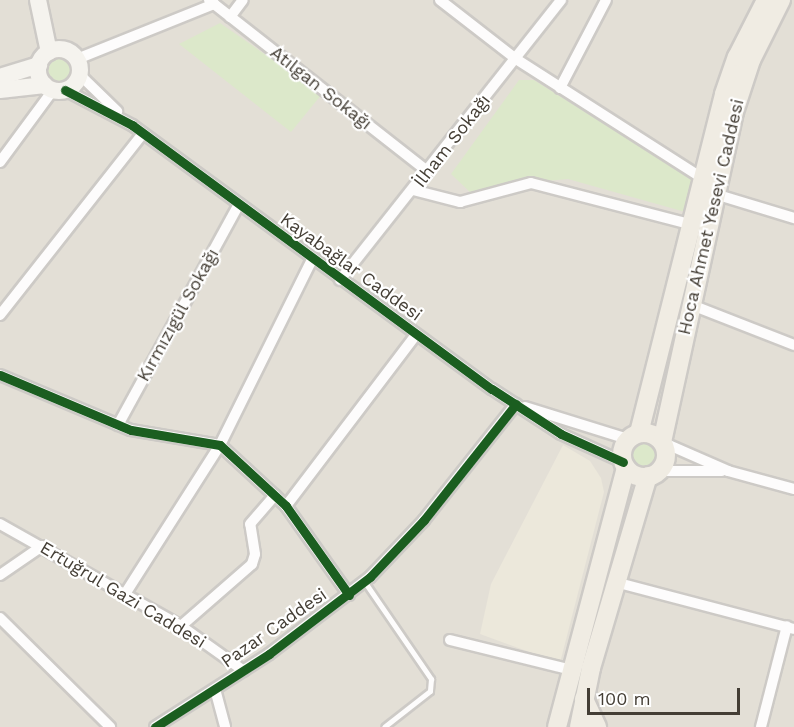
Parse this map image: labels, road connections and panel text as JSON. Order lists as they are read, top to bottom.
{
  "streets": {
    "main road": ["Hoca Ahmet Yesevi Caddesi"],
    "street": [
      "Atılgan Sokağı",
      "İlham Sokağı",
      "Kayabağlar Caddesi",
      "Kırmızıgül Sokağı",
      "Ertuğrul Gazi Caddesi",
      "Pazar Caddesi"
    ]
  },
  "crossings": [
    ["Atılgan Sokağı", "İlham Sokağı"],
    ["İlham Sokağı", "Kayabağlar Caddesi"],
    ["Hoca Ahmet Yesevi Caddesi", "Kayabağlar Caddesi"],
    ["Kayabağlar Caddesi", "Kırmızıgül Sokağı"],
    ["Kayabağlar Caddesi", "Pazar Caddesi"],
    ["Ertuğrul Gazi Caddesi", "Pazar Caddesi"]
  ],
  "scale_bar": "100 m"
}
